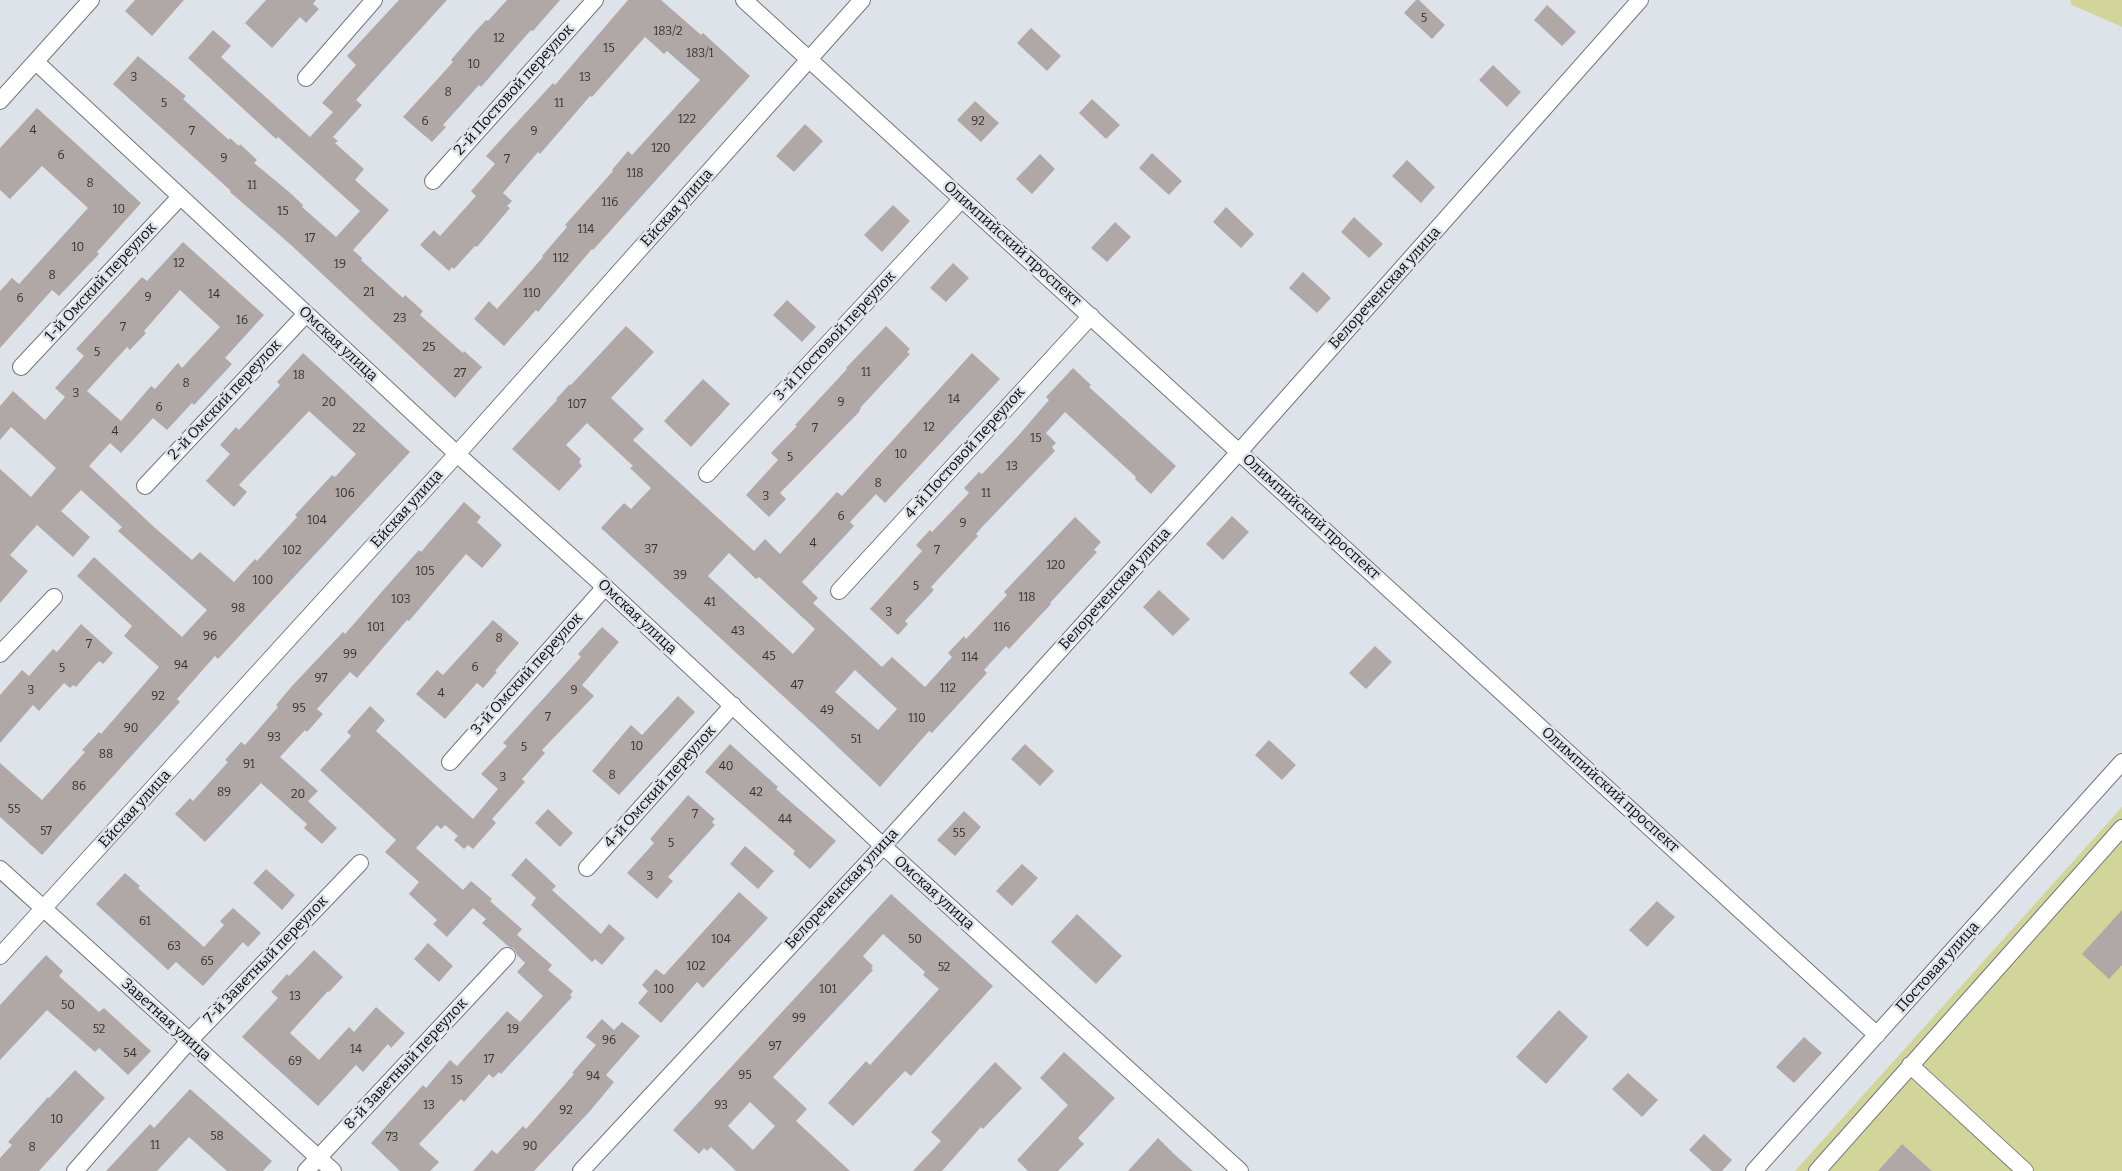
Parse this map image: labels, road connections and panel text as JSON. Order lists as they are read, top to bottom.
{
  "streets": {
    "street": [
      "2-й Постовой переулок",
      "Ейская улица",
      "Олимпийский проспект",
      "1-й Омский переулок",
      "Белореченская улица",
      "3-й Постовой переулок",
      "Омская улица",
      "2-й Омский переулок",
      "4-й Постовой переулок",
      "3-й Омский переулок",
      "4-й Омский переулок",
      "7-й Заветный переулок",
      "Постовая улица",
      "Заветная улица",
      "8-й Заветный переулок"
    ]
  },
  "crossings": [
    ["Ейская улица", "Олимпийский проспект"],
    ["Ейская улица", "Омская улица"],
    ["Ейская улица", "Заветная улица"],
    ["Олимпийский проспект", "Белореченская улица"],
    ["Олимпийский проспект", "3-й Постовой переулок"],
    ["Олимпийский проспект", "4-й Постовой переулок"],
    ["Олимпийский проспект", "Постовая улица"],
    ["1-й Омский переулок", "Омская улица"],
    ["Белореченская улица", "Омская улица"],
    ["Омская улица", "2-й Омский переулок"],
    ["Омская улица", "3-й Омский переулок"],
    ["Омская улица", "4-й Омский переулок"],
    ["7-й Заветный переулок", "Заветная улица"],
    ["Заветная улица", "8-й Заветный переулок"]
  ],
  "house_numbers": [
    "5",
    "183/2",
    "12",
    "15",
    "183/1",
    "10",
    "3",
    "13",
    "8",
    "5",
    "11",
    "122",
    "6",
    "92",
    "4",
    "7",
    "9",
    "120",
    "6",
    "9",
    "7",
    "118",
    "8",
    "11",
    "116",
    "10",
    "15",
    "114",
    "17",
    "10",
    "112",
    "12",
    "19",
    "8",
    "21",
    "110",
    "14",
    "9",
    "6",
    "23",
    "16",
    "7",
    "25",
    "5",
    "11",
    "27",
    "18",
    "8",
    "3",
    "14",
    "20",
    "9",
    "107",
    "6",
    "12",
    "22",
    "7",
    "4",
    "15",
    "10",
    "5",
    "13",
    "8",
    "106",
    "11",
    "3",
    "6",
    "104",
    "9",
    "4",
    "37",
    "102",
    "7",
    "120",
    "105",
    "39",
    "100",
    "5",
    "118",
    "103",
    "41",
    "98",
    "3",
    "101",
    "116",
    "43",
    "96",
    "8",
    "7",
    "99",
    "45",
    "114",
    "94",
    "6",
    "5",
    "97",
    "47",
    "112",
    "3",
    "9",
    "4",
    "92",
    "95",
    "49",
    "7",
    "110",
    "90",
    "93",
    "51",
    "10",
    "5",
    "88",
    "91",
    "40",
    "8",
    "3",
    "86",
    "89",
    "42",
    "20",
    "55",
    "7",
    "44",
    "57",
    "55",
    "5",
    "3",
    "61",
    "104",
    "50",
    "63",
    "65",
    "102",
    "52",
    "100",
    "101",
    "13",
    "50",
    "99",
    "52",
    "19",
    "96",
    "97",
    "14",
    "54",
    "17",
    "69",
    "95",
    "94",
    "15",
    "13",
    "93",
    "92",
    "10",
    "58",
    "73",
    "11",
    "90",
    "8"
  ]
}
